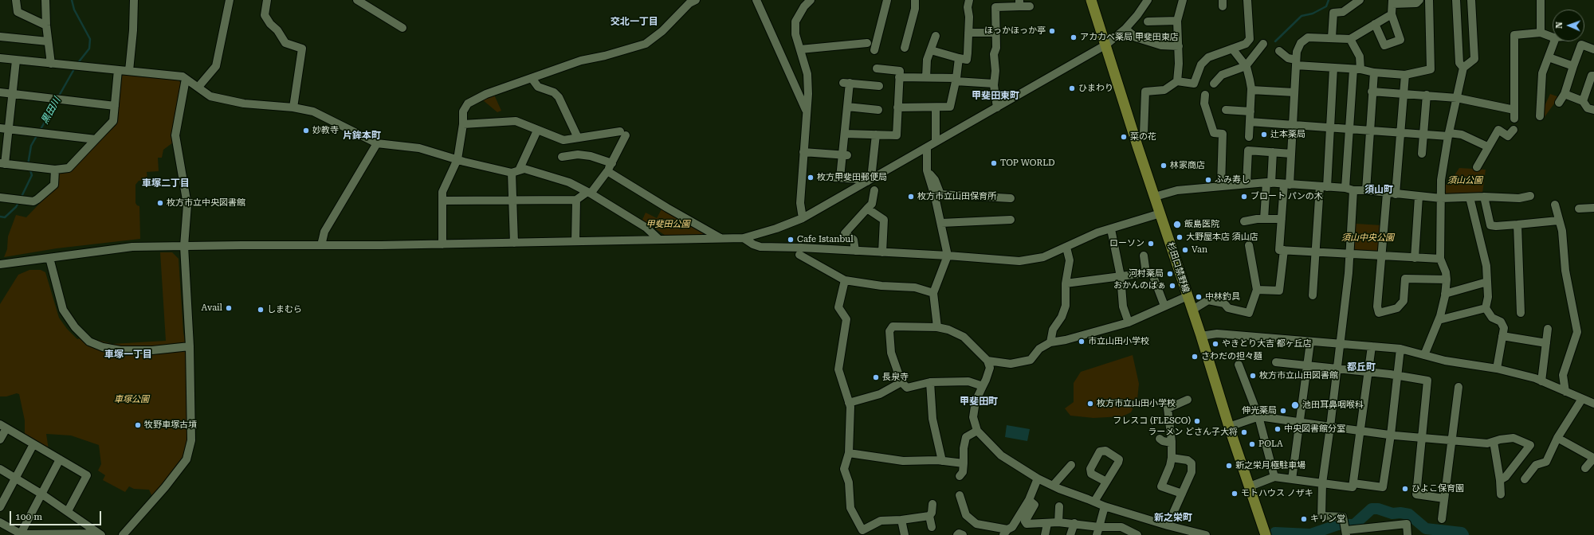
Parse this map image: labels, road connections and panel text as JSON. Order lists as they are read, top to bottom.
{
  "streets": {
    "main road": ["杉田口禁野線"]
  },
  "districts": [
    "交北一丁目",
    "甲斐田東町",
    "片鉾本町",
    "車塚二丁目",
    "須山町",
    "車塚一丁目",
    "都丘町",
    "甲斐田町",
    "新之栄町"
  ],
  "water": ["黒田川"],
  "parks": [
    "須山公園",
    "甲斐田公園",
    "須山中央公園",
    "車塚公園"
  ],
  "places": [
    "ほっかほっか亭",
    "アカカベ薬局 甲斐田東店",
    "ひまわり",
    "妙教寺",
    "辻本薬局",
    "菜の花",
    "TOP WORLD",
    "林家商店",
    "枚方甲斐田郵便局",
    "ふみ寿し",
    "枚方市立山田保育所",
    "ブロート パンの木",
    "枚方市立中央図書館",
    "飯島医院",
    "大野屋本店 須山店",
    "Cafe Istanbul",
    "ローソン",
    "Van",
    "河村薬局",
    "おかんのばぁ",
    "中林釣具",
    "Avail",
    "しまむら",
    "市立山田小学校",
    "やきとり大吉 都ヶ丘店",
    "さわだの担々麺",
    "枚方市立山田図書館",
    "長泉寺",
    "枚方市立山田小学校",
    "池田耳鼻咽喉科",
    "伸光薬局",
    "フレスコ (FLESCO)",
    "牧野車塚古墳",
    "中央図書館分室",
    "ラーメン どさん子大将",
    "POLA",
    "新之栄月極駐車場",
    "ひよこ保育園",
    "モトハウス ノザキ",
    "キリン堂"
  ],
  "scale_bar": "100 m",
  "north": "left"
}
